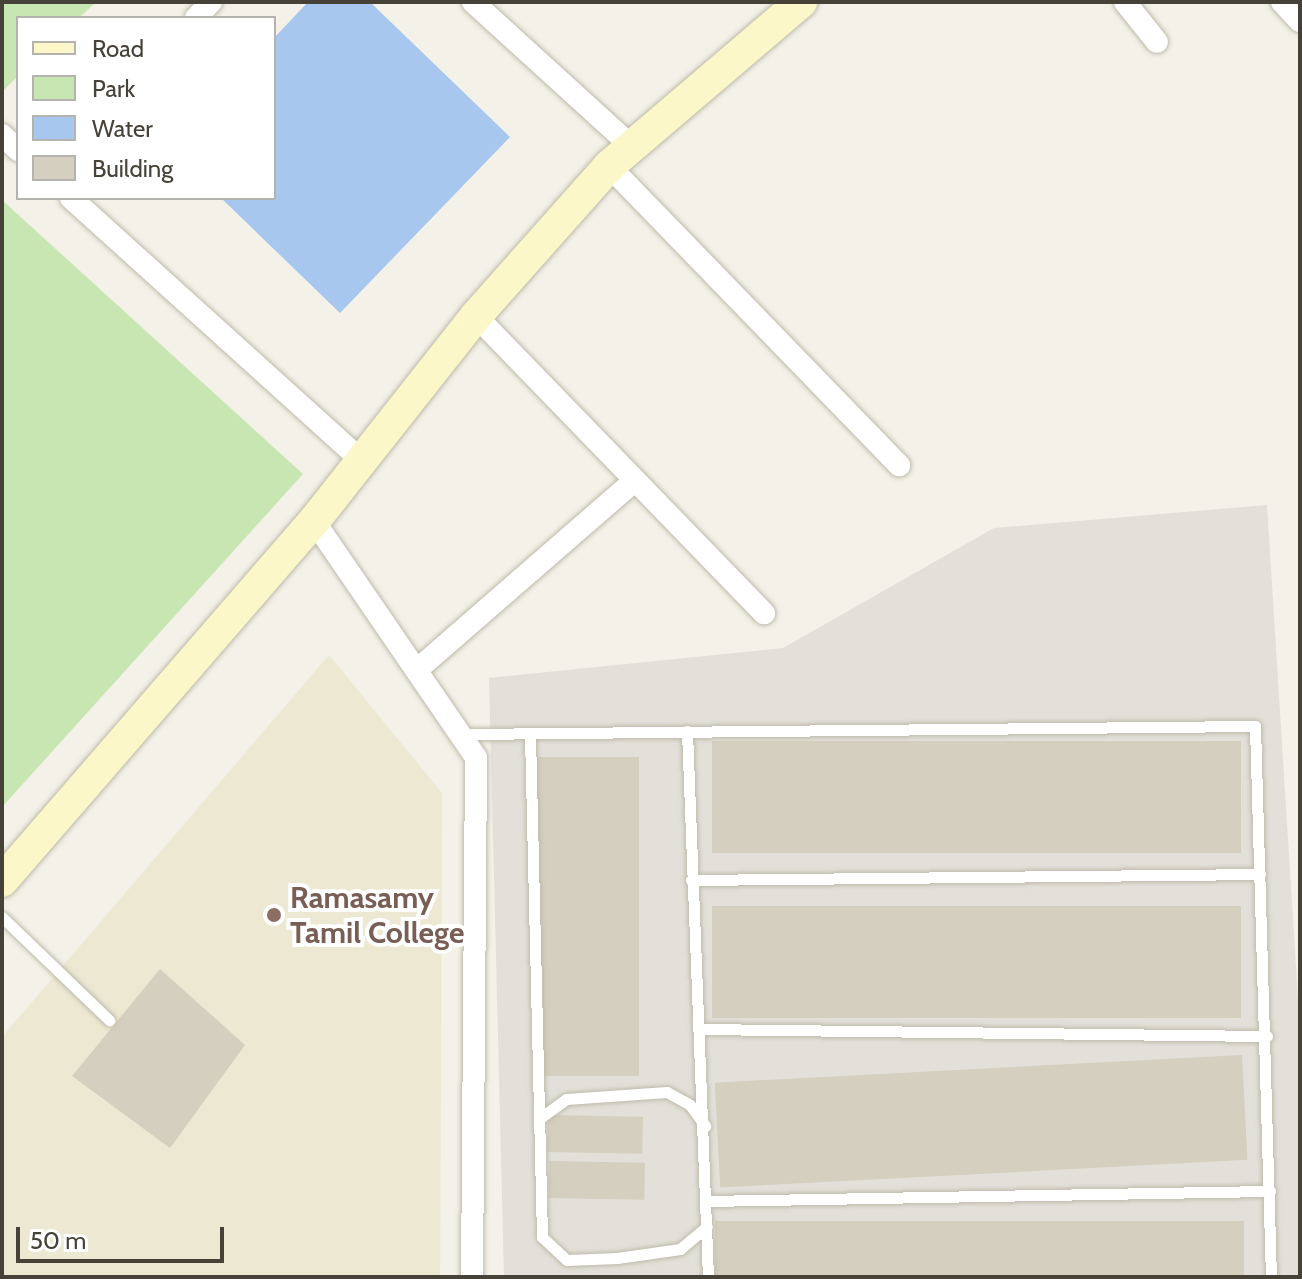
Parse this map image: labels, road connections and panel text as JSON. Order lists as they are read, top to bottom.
{
  "places": ["Ramasamy Tamil College"],
  "legend": [
    "Road",
    "Park",
    "Water",
    "Building"
  ],
  "scale_bar": "50 m"
}
